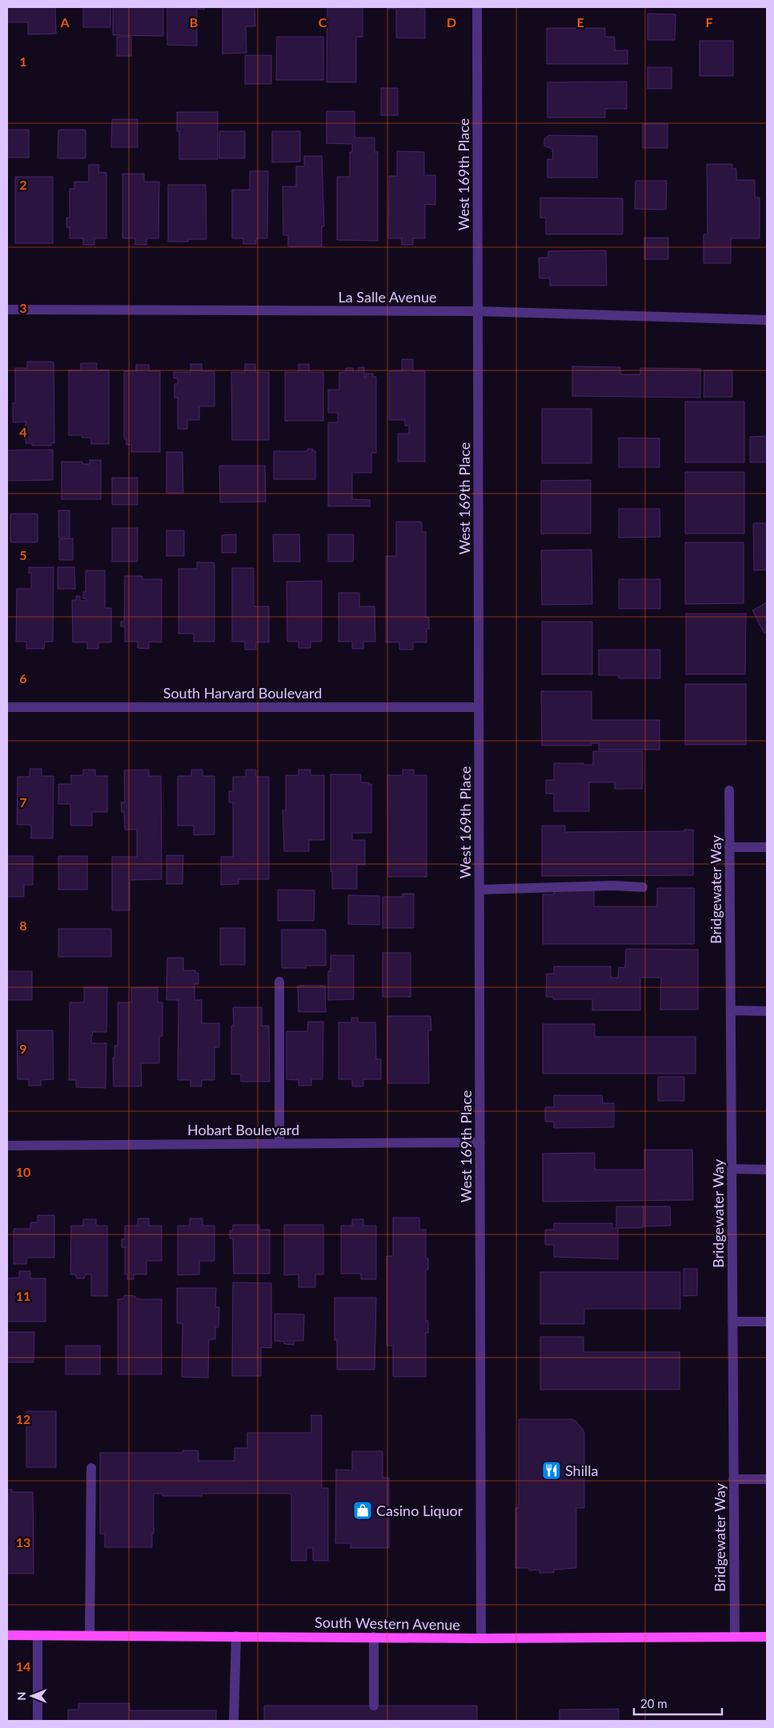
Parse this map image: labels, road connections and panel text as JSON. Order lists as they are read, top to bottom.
{
  "streets": {
    "main road": ["South Western Avenue"],
    "street": [
      "West 169th Place",
      "La Salle Avenue",
      "South Harvard Boulevard",
      "Bridgewater Way",
      "Hobart Boulevard"
    ]
  },
  "crossings": [
    ["West 169th Place", "La Salle Avenue"],
    ["West 169th Place", "South Harvard Boulevard"],
    ["West 169th Place", "Hobart Boulevard"],
    ["West 169th Place", "South Western Avenue"],
    ["Bridgewater Way", "South Western Avenue"]
  ],
  "places": {
    "restaurant": ["Shilla"],
    "shop": ["Casino Liquor"]
  },
  "scale_bar": "20 m",
  "north": "left",
  "grid": {
    "columns": [
      "A",
      "B",
      "C",
      "D",
      "E",
      "F"
    ],
    "rows": [
      "1",
      "2",
      "3",
      "4",
      "5",
      "6",
      "7",
      "8",
      "9",
      "10",
      "11",
      "12",
      "13",
      "14"
    ]
  }
}
